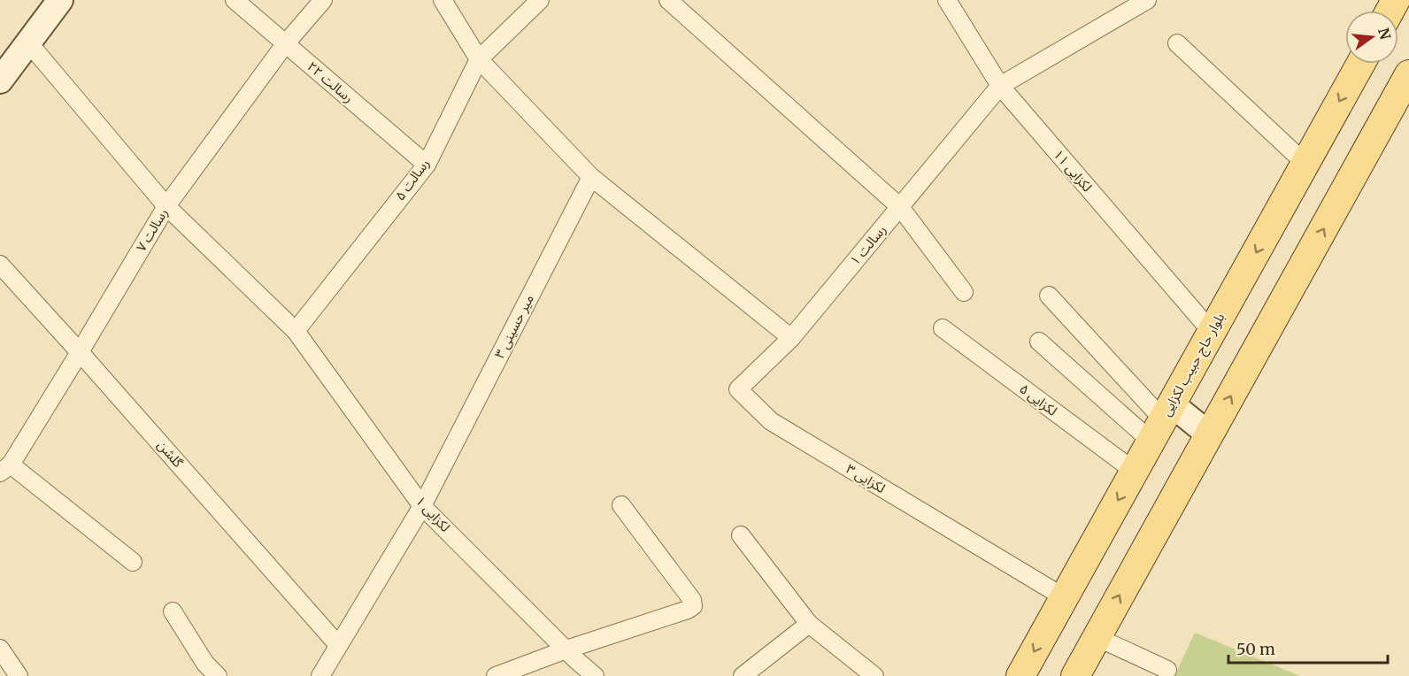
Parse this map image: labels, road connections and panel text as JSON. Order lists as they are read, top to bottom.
{
  "streets": {
    "main road": ["بلوار حاج حبیب لکزايی"],
    "street": [
      "رسالت ۲۲",
      "لکزایی ۱۱",
      "رسالت ۵",
      "رسالت ۷",
      "رسالت ۱",
      "میر حسینی ۳",
      "لکزایی ۵",
      "گلشن",
      "لکزایی ۳",
      "لکزایی ۱"
    ]
  },
  "crossings": [
    ["رسالت ۲۲", "رسالت ۵"],
    ["رسالت ۲۲", "رسالت ۷"],
    ["لکزایی ۱۱", "رسالت ۱"],
    ["لکزایی ۱۱", "بلوار حاج حبیب لکزايی"],
    ["رسالت ۵", "لکزایی ۱"],
    ["رسالت ۷", "گلشن"],
    ["رسالت ۷", "لکزایی ۱"],
    ["رسالت ۱", "لکزایی ۳"],
    ["میر حسینی ۳", "گلشن"],
    ["میر حسینی ۳", "لکزایی ۱"],
    ["بلوار حاج حبیب لکزايی", "لکزایی ۵"],
    ["بلوار حاج حبیب لکزايی", "لکزایی ۳"]
  ],
  "scale_bar": "50 m",
  "north": "right"
}
